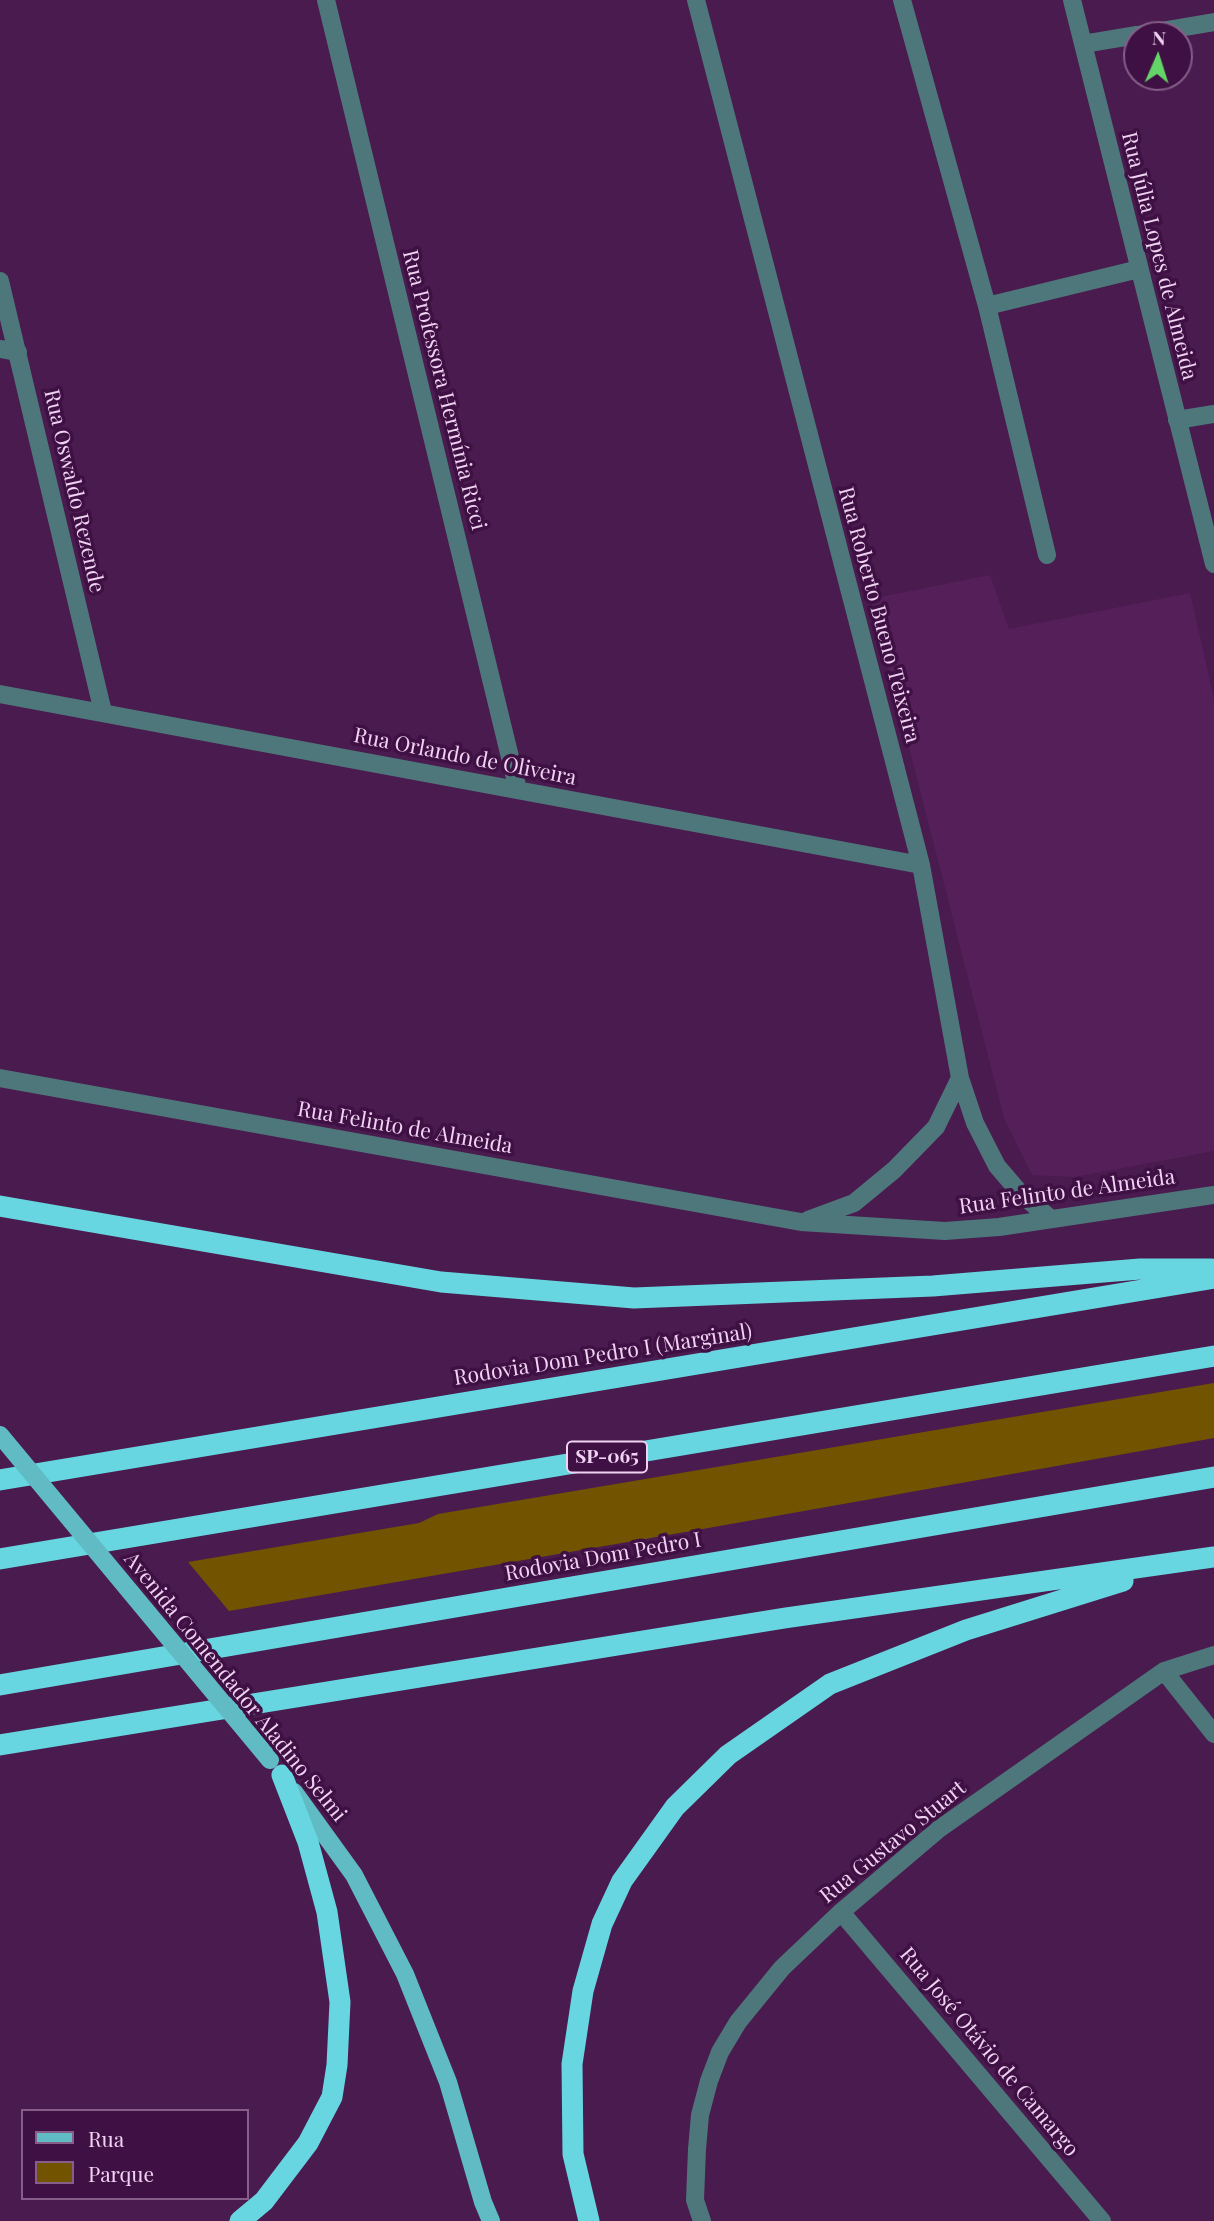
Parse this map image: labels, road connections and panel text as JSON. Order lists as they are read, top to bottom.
{
  "streets": {
    "highway": ["Rodovia Dom Pedro I (Marginal)", "SP-065", "Rodovia Dom Pedro I"],
    "main road": ["Avenida Comendador Aladino Selmi"],
    "street": [
      "Rua Júlia Lopes de Almeida",
      "Rua Professora Hermínia Ricci",
      "Rua Oswaldo Rezende",
      "Rua Roberto Bueno Teixeira",
      "Rua Orlando de Oliveira",
      "Rua Felinto de Almeida",
      "Rua Gustavo Stuart",
      "Rua José Otávio de Camargo"
    ]
  },
  "crossings": [
    ["Rua Professora Hermínia Ricci", "Rua Orlando de Oliveira"],
    ["Rua Oswaldo Rezende", "Rua Orlando de Oliveira"],
    ["Rua Roberto Bueno Teixeira", "Rua Orlando de Oliveira"],
    ["Rua Roberto Bueno Teixeira", "Rua Felinto de Almeida"],
    ["Rua Gustavo Stuart", "Rua José Otávio de Camargo"]
  ],
  "legend": ["Rua", "Parque"],
  "north": "top"
}
